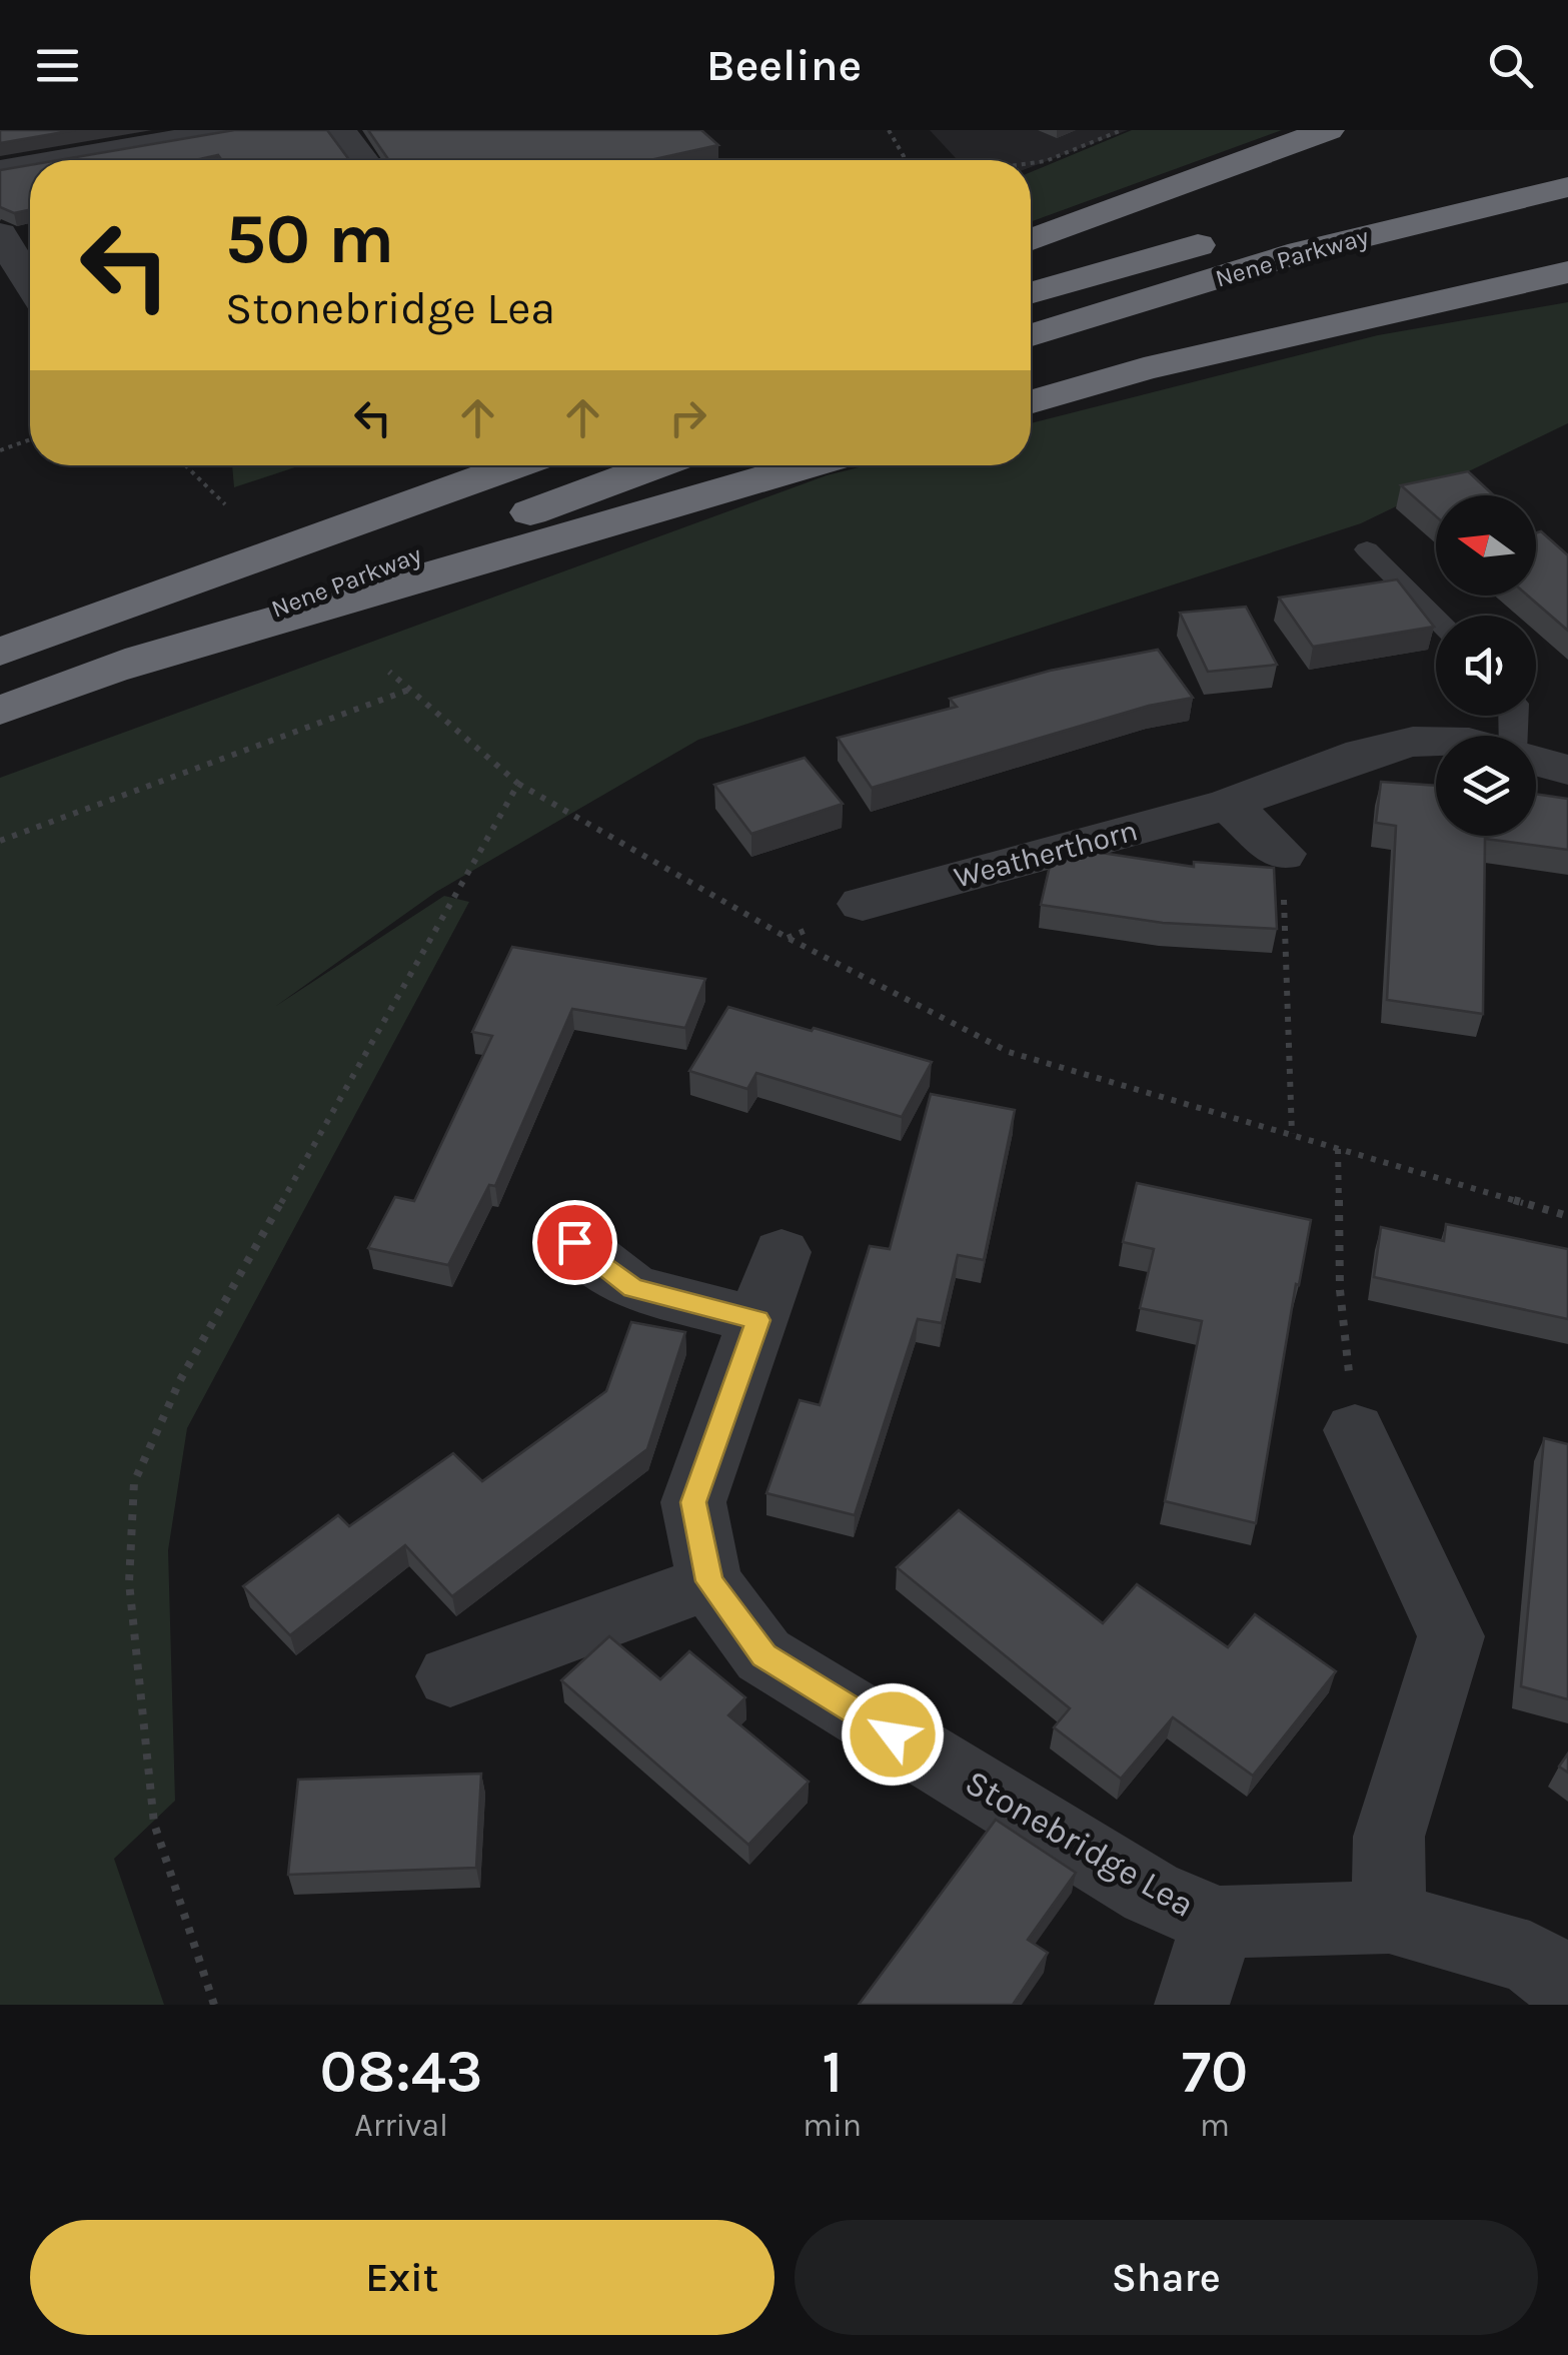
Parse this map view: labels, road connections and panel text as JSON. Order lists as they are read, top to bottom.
{
  "streets": {
    "highway": ["Nene Parkway"],
    "street": ["Weatherthorn", "Stonebridge Lea"]
  },
  "north": "left",
  "page": {
    "header": "Beeline",
    "turn": ["50 m", "Stonebridge Lea"],
    "eta": [
      "08:43",
      "Arrival",
      "1",
      "min",
      "70",
      "m"
    ],
    "buttons": ["Exit", "Share"]
  }
}
